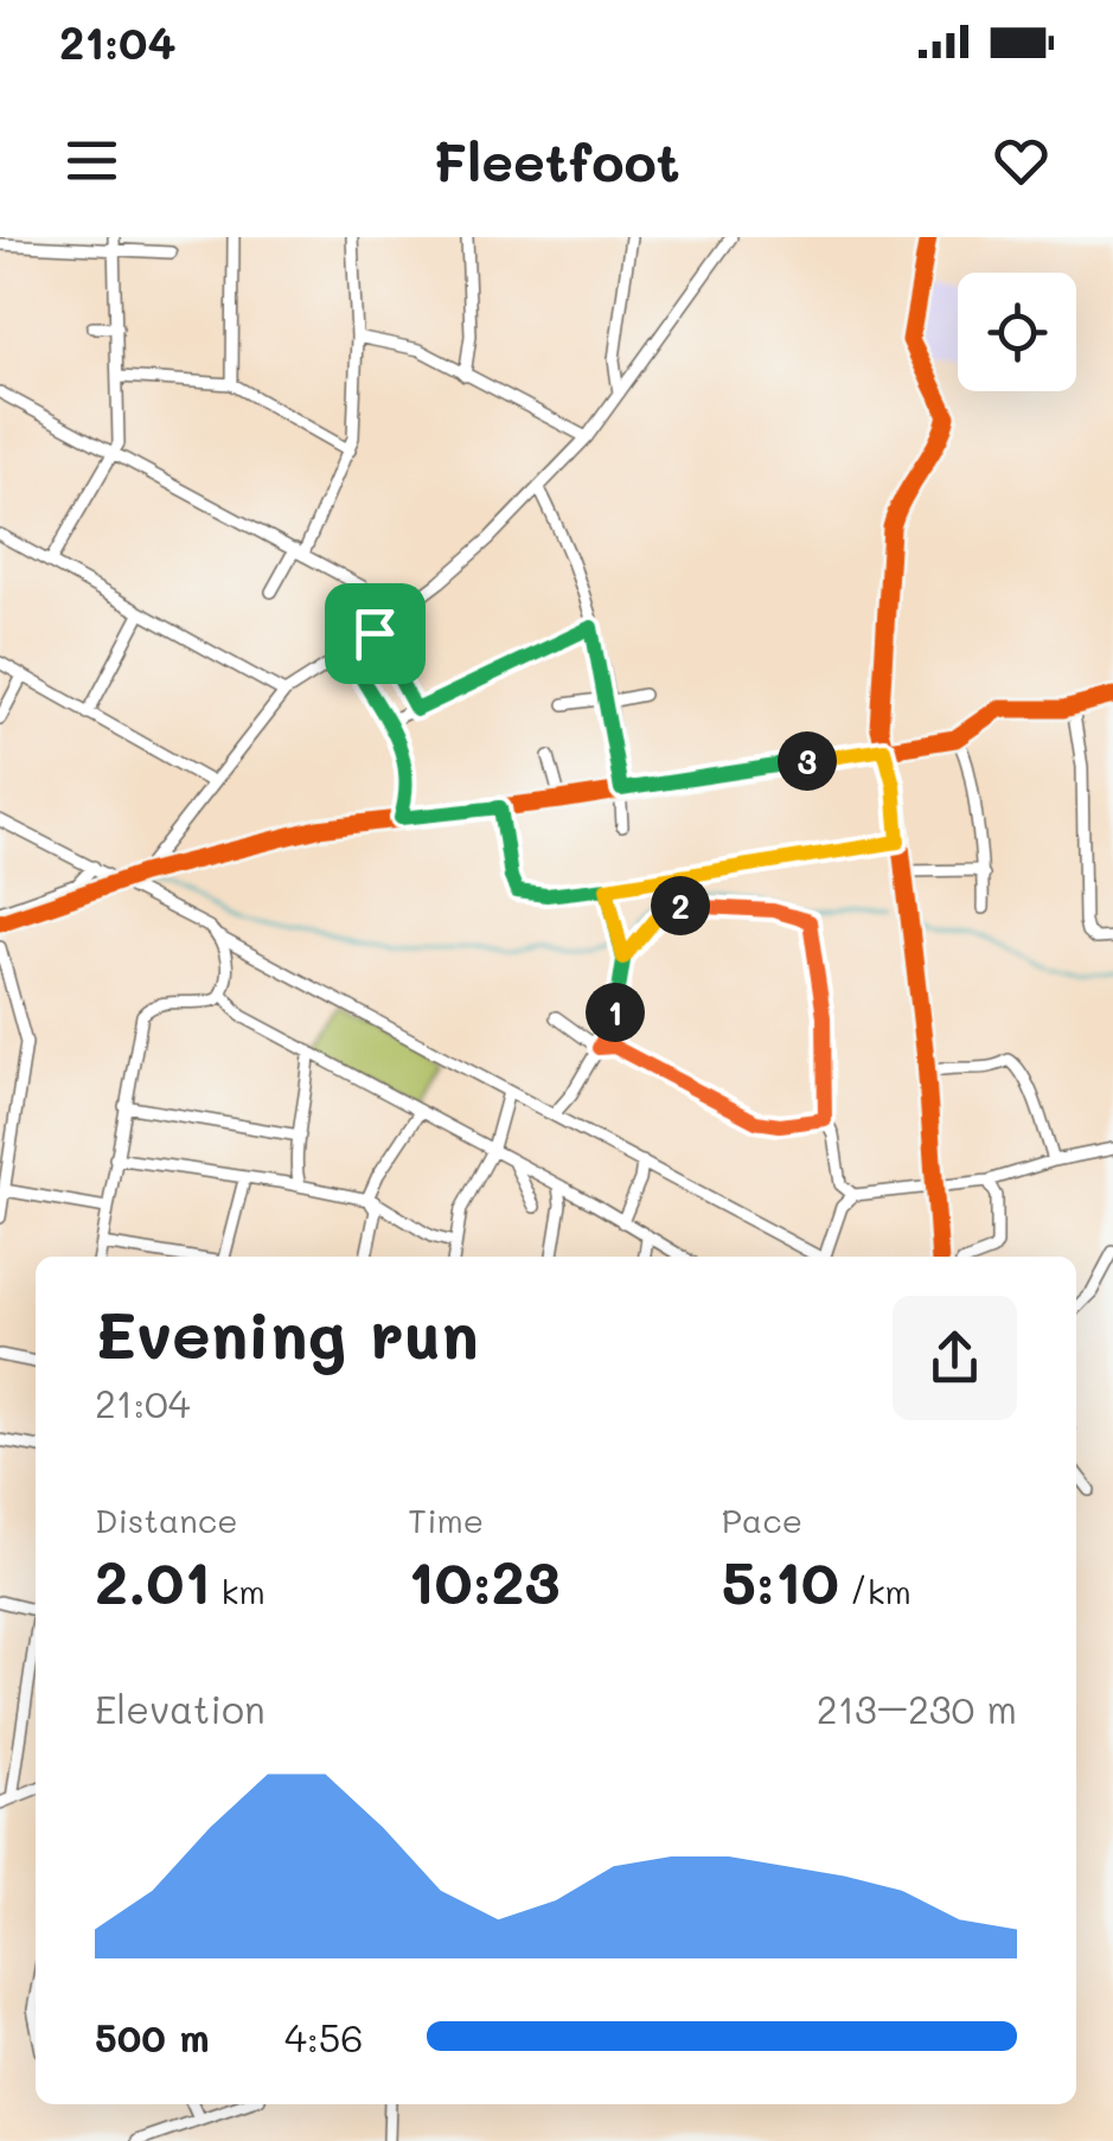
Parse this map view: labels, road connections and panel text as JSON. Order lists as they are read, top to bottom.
{
  "page": {
    "status": "21:04",
    "header": "Fleetfoot",
    "pins": ["3", "2", "1"],
    "heading": ["Evening run", "21:04"],
    "stats": [
      ["Distance", "2.01 km"],
      ["Time", "10:23"],
      ["Pace", "5:10 /km"]
    ],
    "chart": ["Elevation", "213–230 m"],
    "list": [
      {
        "name": "500 m",
        "note": "4:56"
      }
    ]
  }
}
